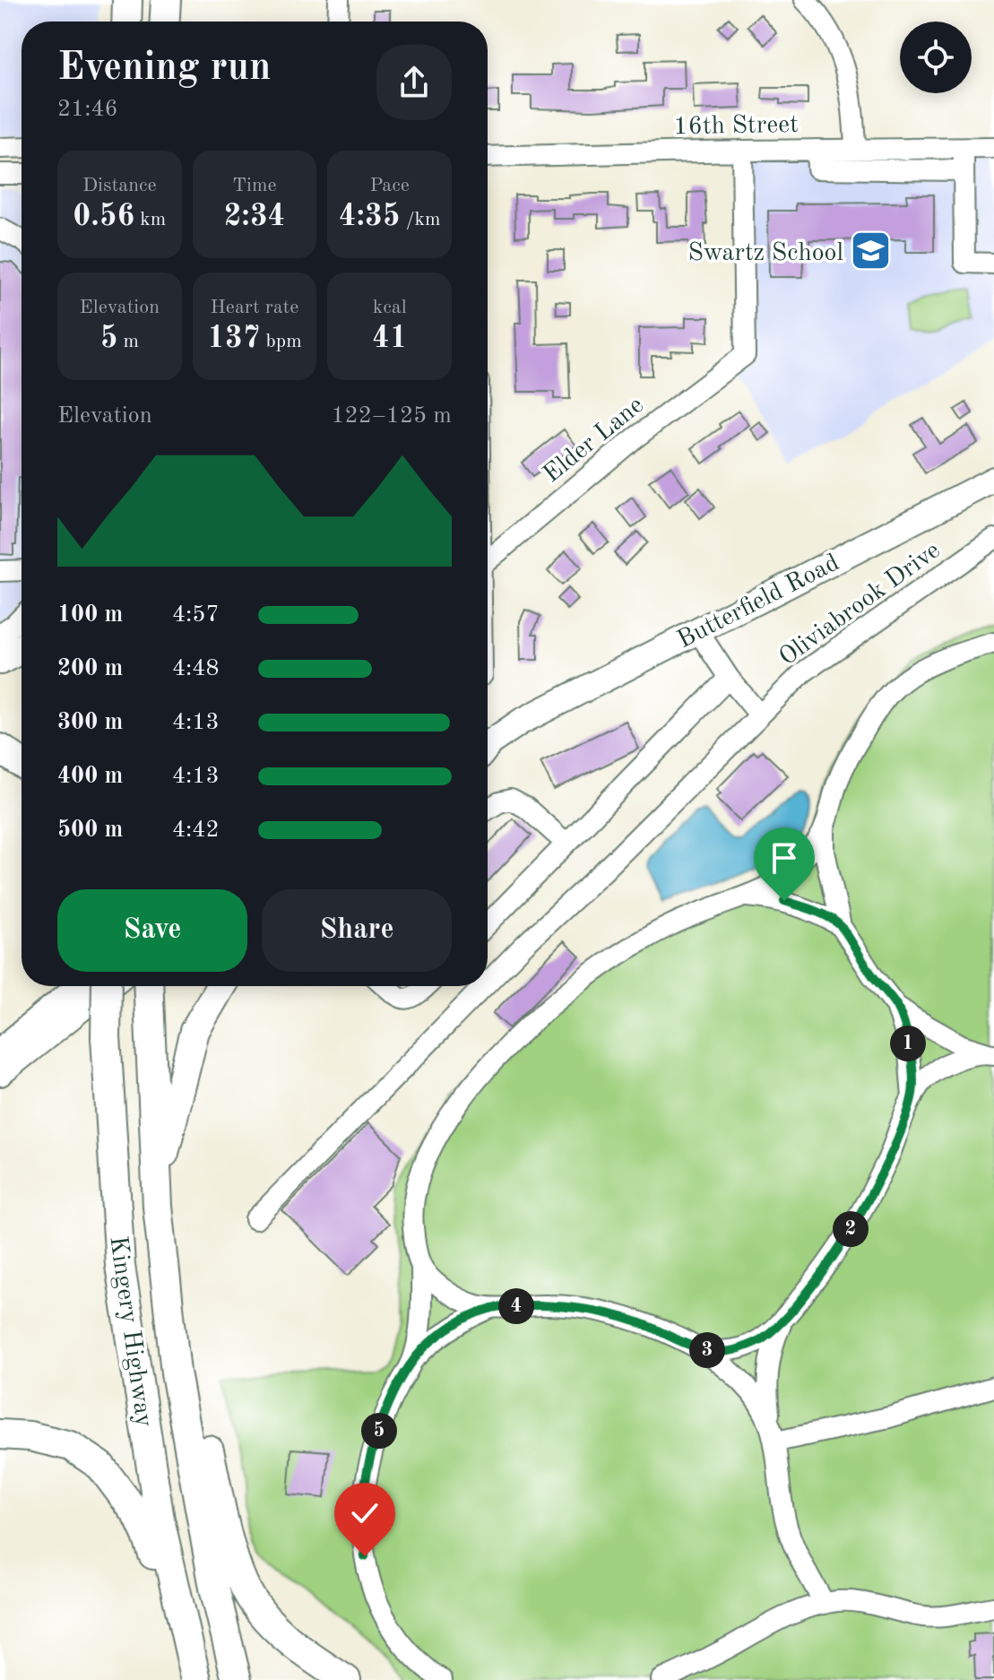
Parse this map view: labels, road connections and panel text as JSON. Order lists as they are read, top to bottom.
{
  "streets": {
    "highway": ["Kingery Highway"],
    "main road": ["Butterfield Road"],
    "street": ["16th Street", "Elder Lane", "Oliviabrook Drive"]
  },
  "crossings": [
    ["16th Street", "Elder Lane"]
  ],
  "places": {
    "school or university": ["Swartz School"]
  },
  "page": {
    "heading": ["Evening run", "21:46"],
    "stats": [
      ["Distance", "0.56 km"],
      ["Time", "2:34"],
      ["Pace", "4:35 /km"],
      ["Elevation", "5 m"],
      ["Heart rate", "137 bpm"],
      ["kcal", "41"]
    ],
    "chart": ["Elevation", "122–125 m"],
    "list": [
      {
        "name": "100 m",
        "note": "4:57"
      },
      {
        "name": "200 m",
        "note": "4:48"
      },
      {
        "name": "300 m",
        "note": "4:13"
      },
      {
        "name": "400 m",
        "note": "4:13"
      },
      {
        "name": "500 m",
        "note": "4:42"
      }
    ],
    "buttons": ["Save", "Share"],
    "pins": [
      "1",
      "2",
      "4",
      "3",
      "5"
    ]
  }
}
